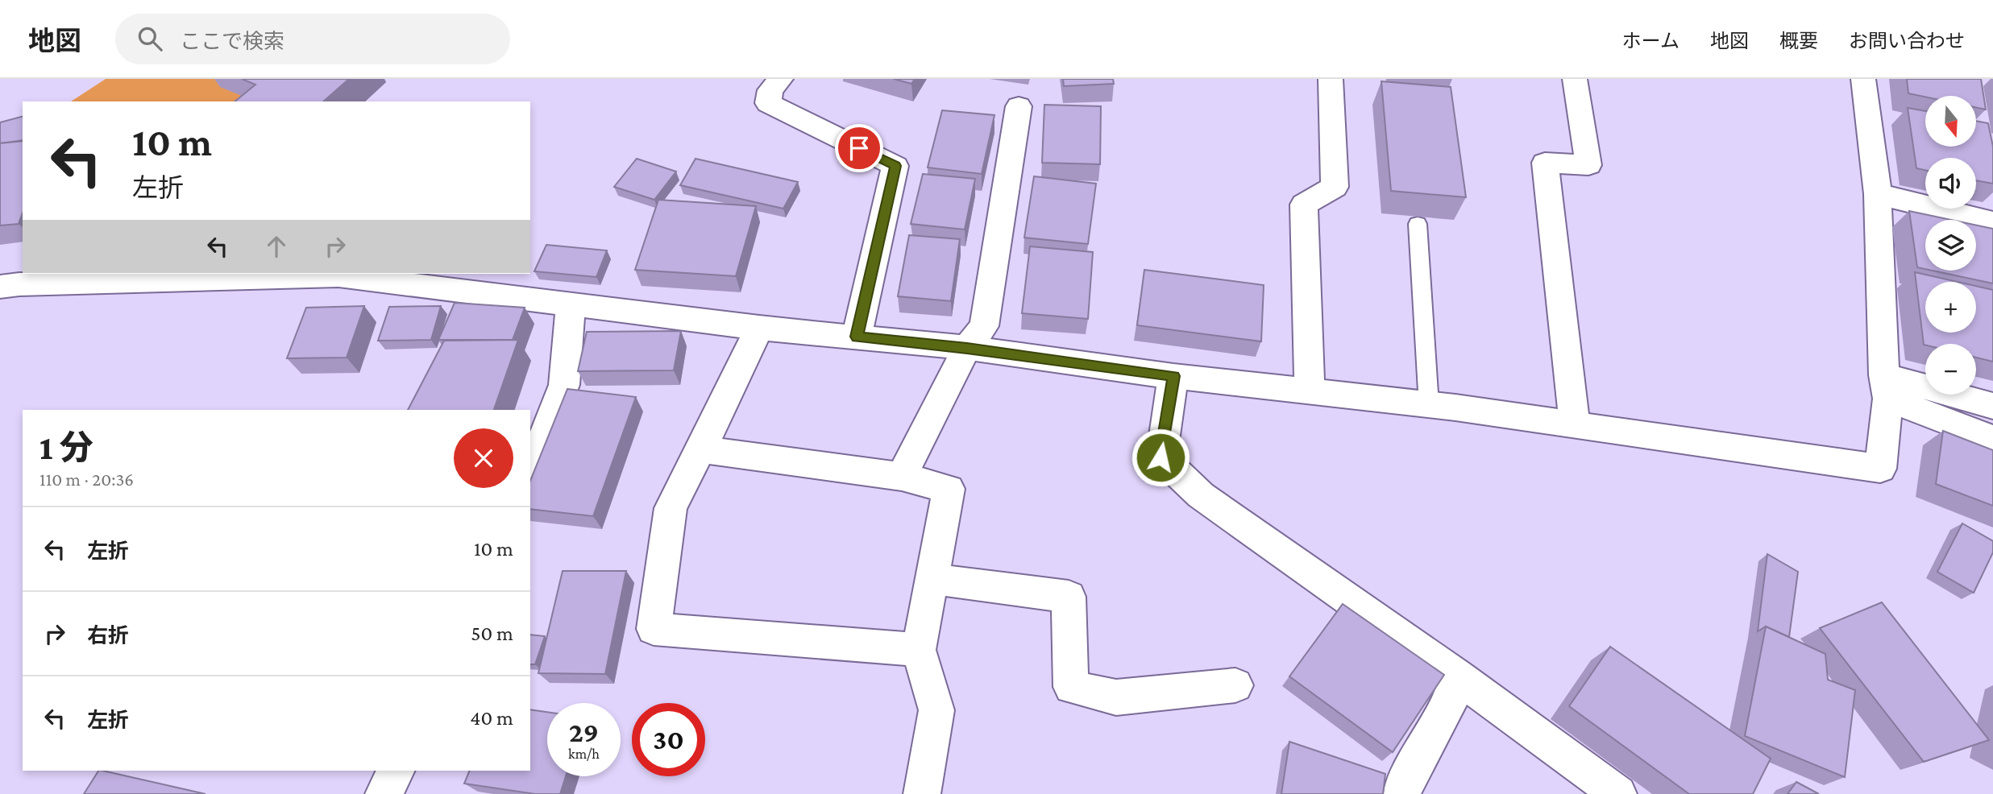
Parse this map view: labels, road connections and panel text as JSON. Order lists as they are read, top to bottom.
{
  "north": "bottom",
  "page": {
    "header": "地図",
    "search": "ここで検索",
    "nav": [
      "ホーム",
      "地図",
      "概要",
      "お問い合わせ"
    ],
    "map_buttons": ["+", "−"],
    "turn": ["10 m", "左折"],
    "heading": ["1 分", "110 m · 20:36"],
    "list": [
      {
        "name": "左折",
        "value": "10 m"
      },
      {
        "name": "右折",
        "value": "50 m"
      },
      {
        "name": "左折",
        "value": "40 m"
      }
    ],
    "speed": "29 km/h",
    "limit": "30"
  }
}
